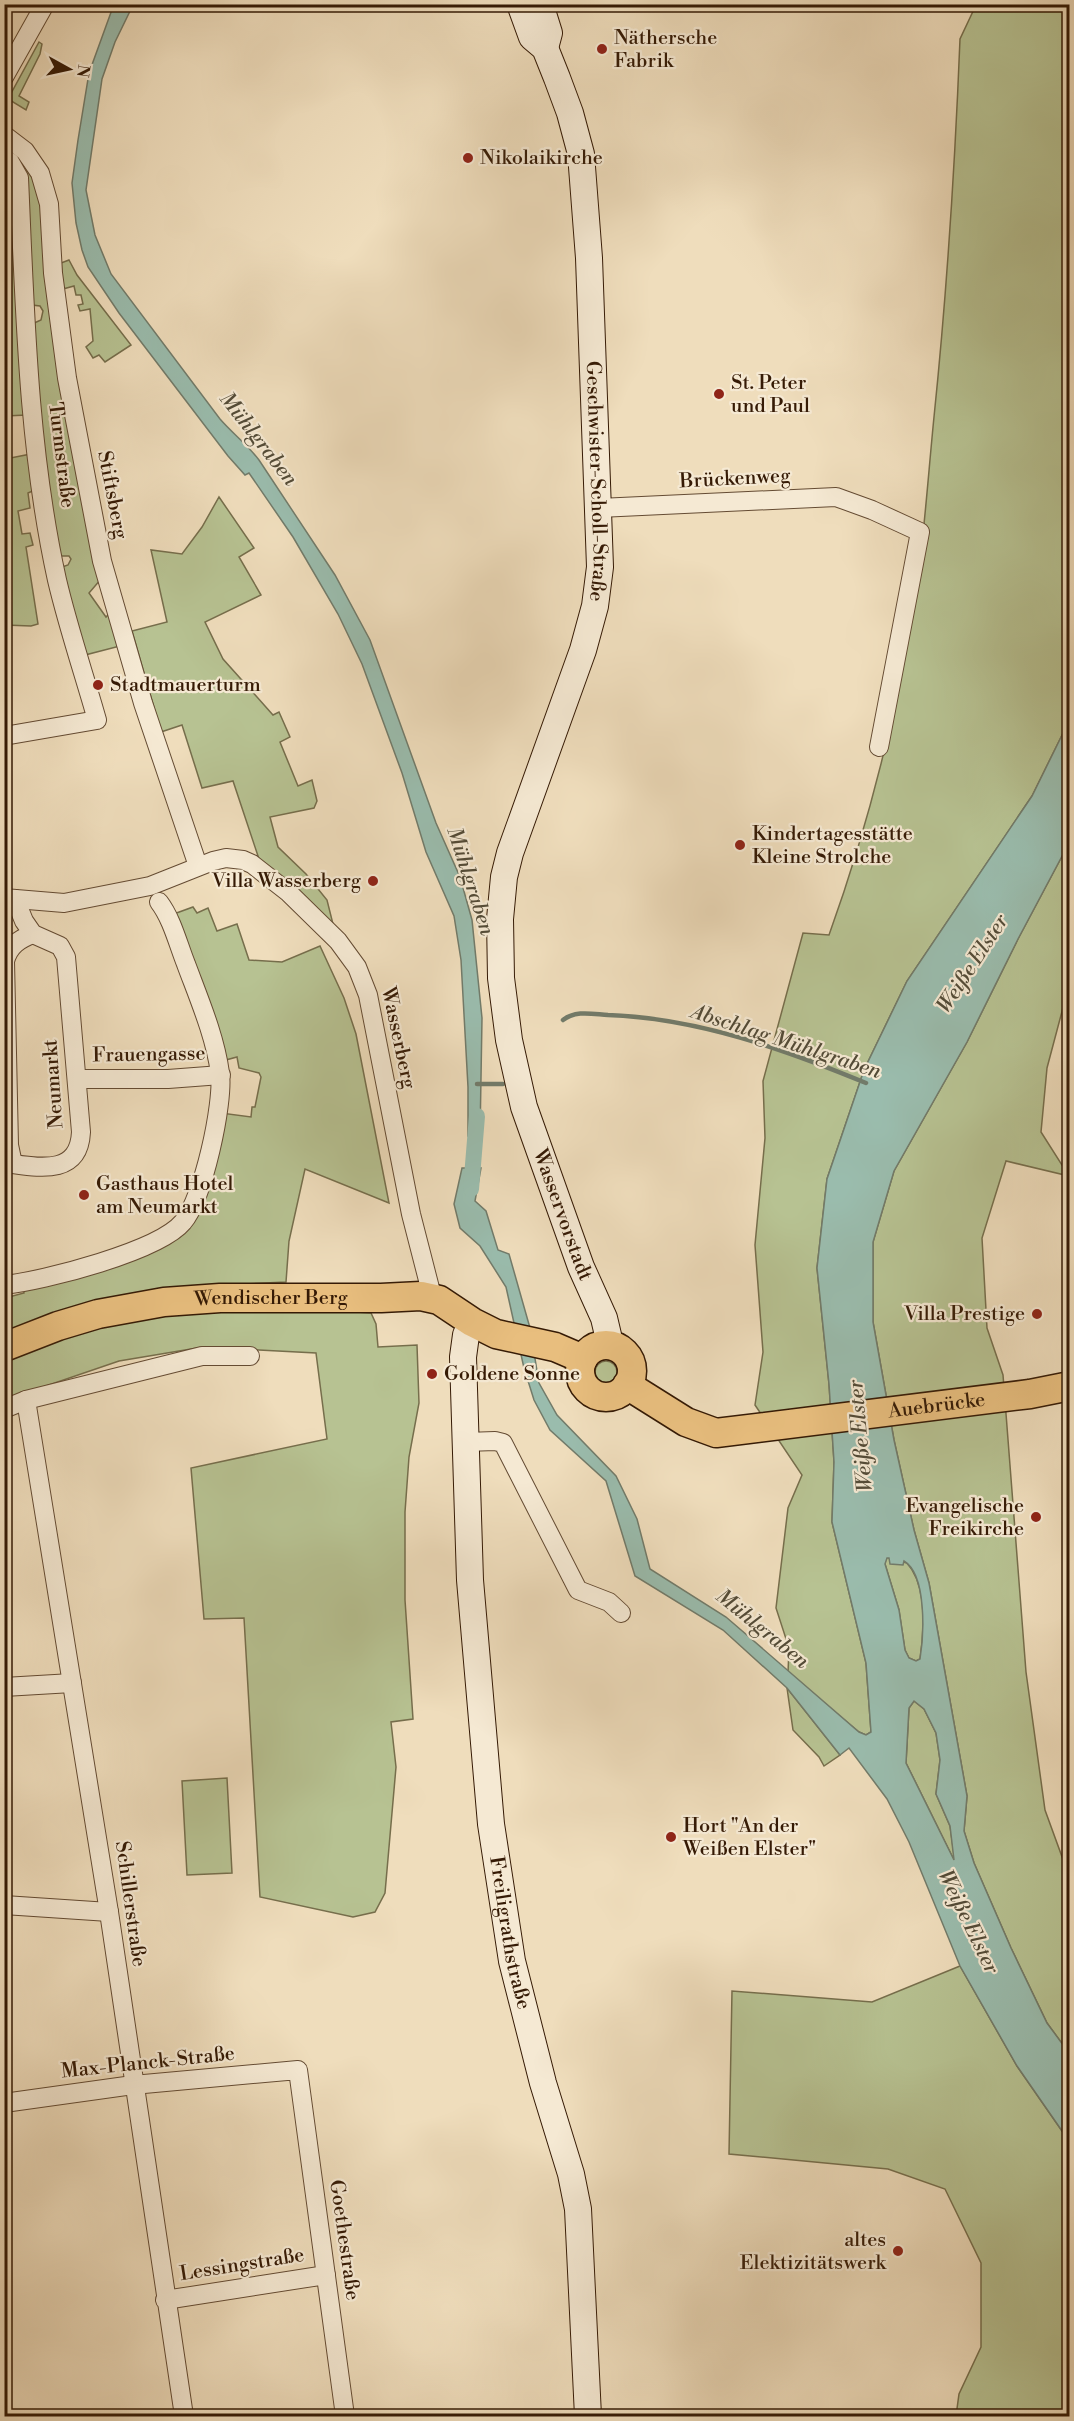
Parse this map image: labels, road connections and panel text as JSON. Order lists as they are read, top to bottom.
{
  "streets": {
    "main road": ["Wendischer Berg", "Auebrücke"],
    "street": [
      "Turmstraße",
      "Brückenweg",
      "Geschwister-Scholl-Straße",
      "Stiftsberg",
      "Wasserberg",
      "Frauengasse",
      "Neumarkt",
      "Wasservorstadt",
      "Schillerstraße",
      "Freiligrathstraße",
      "Max-Planck-Straße",
      "Goethestraße",
      "Lessingstraße"
    ]
  },
  "crossings": [
    ["Brückenweg", "Geschwister-Scholl-Straße"],
    ["Geschwister-Scholl-Straße", "Wasservorstadt"],
    ["Stiftsberg", "Wasserberg"],
    ["Wasserberg", "Wendischer Berg"],
    ["Frauengasse", "Neumarkt"],
    ["Wasservorstadt", "Wendischer Berg"],
    ["Wasservorstadt", "Auebrücke"],
    ["Wendischer Berg", "Auebrücke"],
    ["Wendischer Berg", "Freiligrathstraße"],
    ["Schillerstraße", "Max-Planck-Straße"],
    ["Schillerstraße", "Lessingstraße"],
    ["Max-Planck-Straße", "Goethestraße"],
    ["Goethestraße", "Lessingstraße"]
  ],
  "water": ["Mühlgraben", "Weiße Elster", "Abschlag Mühlgraben"],
  "places": [
    "Näthersche Fabrik",
    "Nikolaikirche",
    "St. Peter und Paul",
    "Stadtmauerturm",
    "Kindertagesstätte Kleine Strolche",
    "Villa Wasserberg",
    "Gasthaus Hotel am Neumarkt",
    "Villa Prestige",
    "Goldene Sonne",
    "Evangelische Freikirche",
    "Hort \"An der Weißen Elster\"",
    "altes Elektizitätswerk"
  ],
  "north": "right"
}
